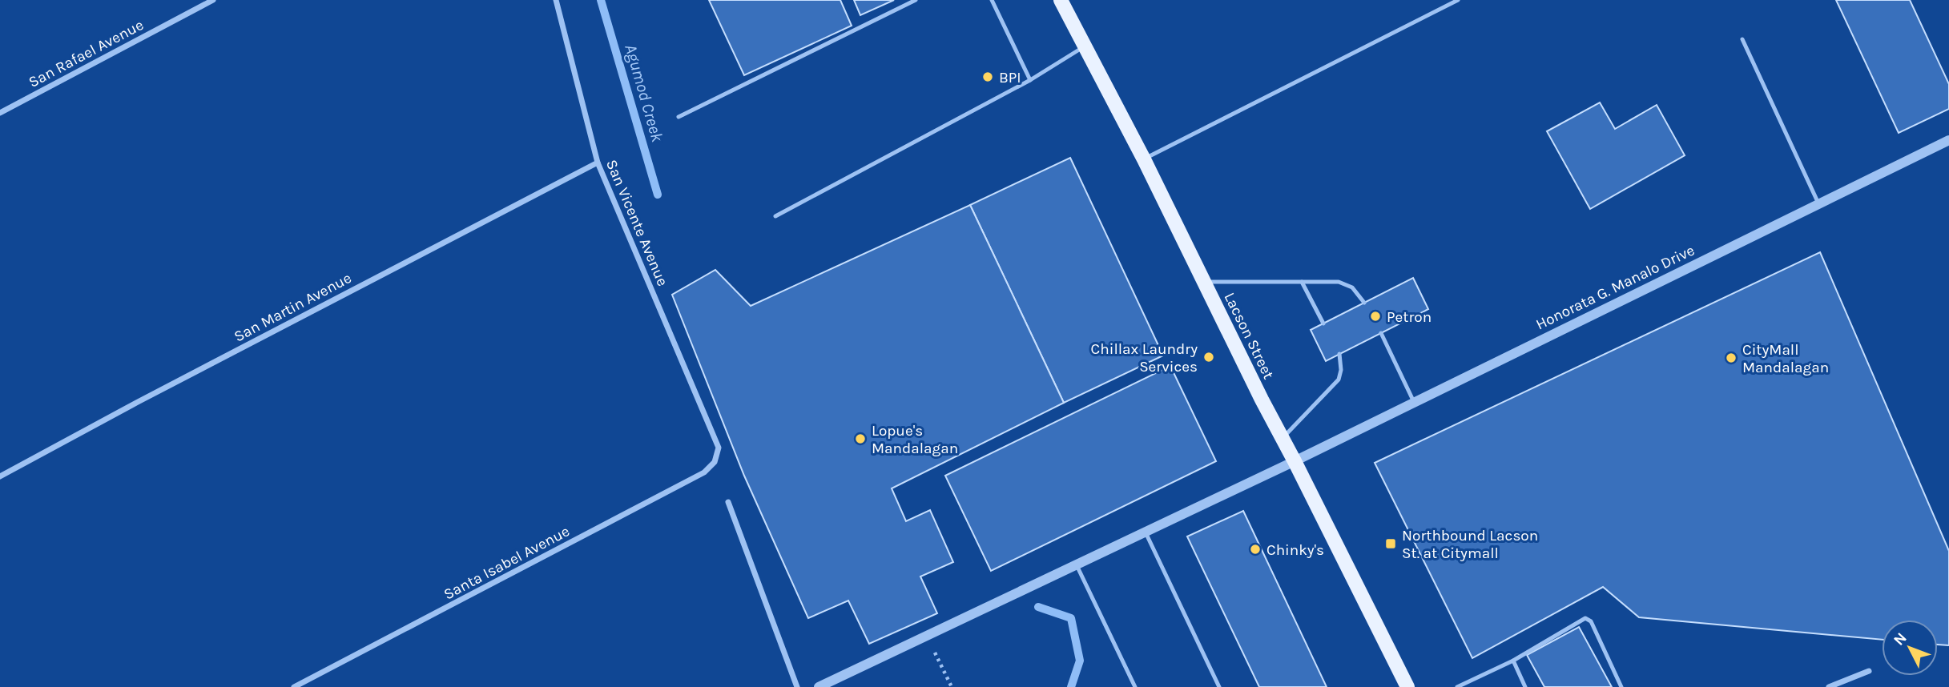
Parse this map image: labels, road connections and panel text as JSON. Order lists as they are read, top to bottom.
{
  "streets": {
    "main road": ["Lacson Street"],
    "street": [
      "San Rafael Avenue",
      "San Vicente Avenue",
      "Honorata G. Manalo Drive",
      "San Martin Avenue",
      "Santa Isabel Avenue"
    ]
  },
  "crossings": [
    ["San Vicente Avenue", "San Martin Avenue"],
    ["San Vicente Avenue", "Santa Isabel Avenue"],
    ["Honorata G. Manalo Drive", "Lacson Street"]
  ],
  "water": ["Agumod Creek"],
  "places": {
    "other": [
      "BPI",
      "Petron",
      "Chillax Laundry Services",
      "CityMall Mandalagan",
      "Lopue's Mandalagan",
      "Chinky's"
    ],
    "transit": ["Northbound Lacson St. at Citymall"]
  },
  "north": "top left"
}
